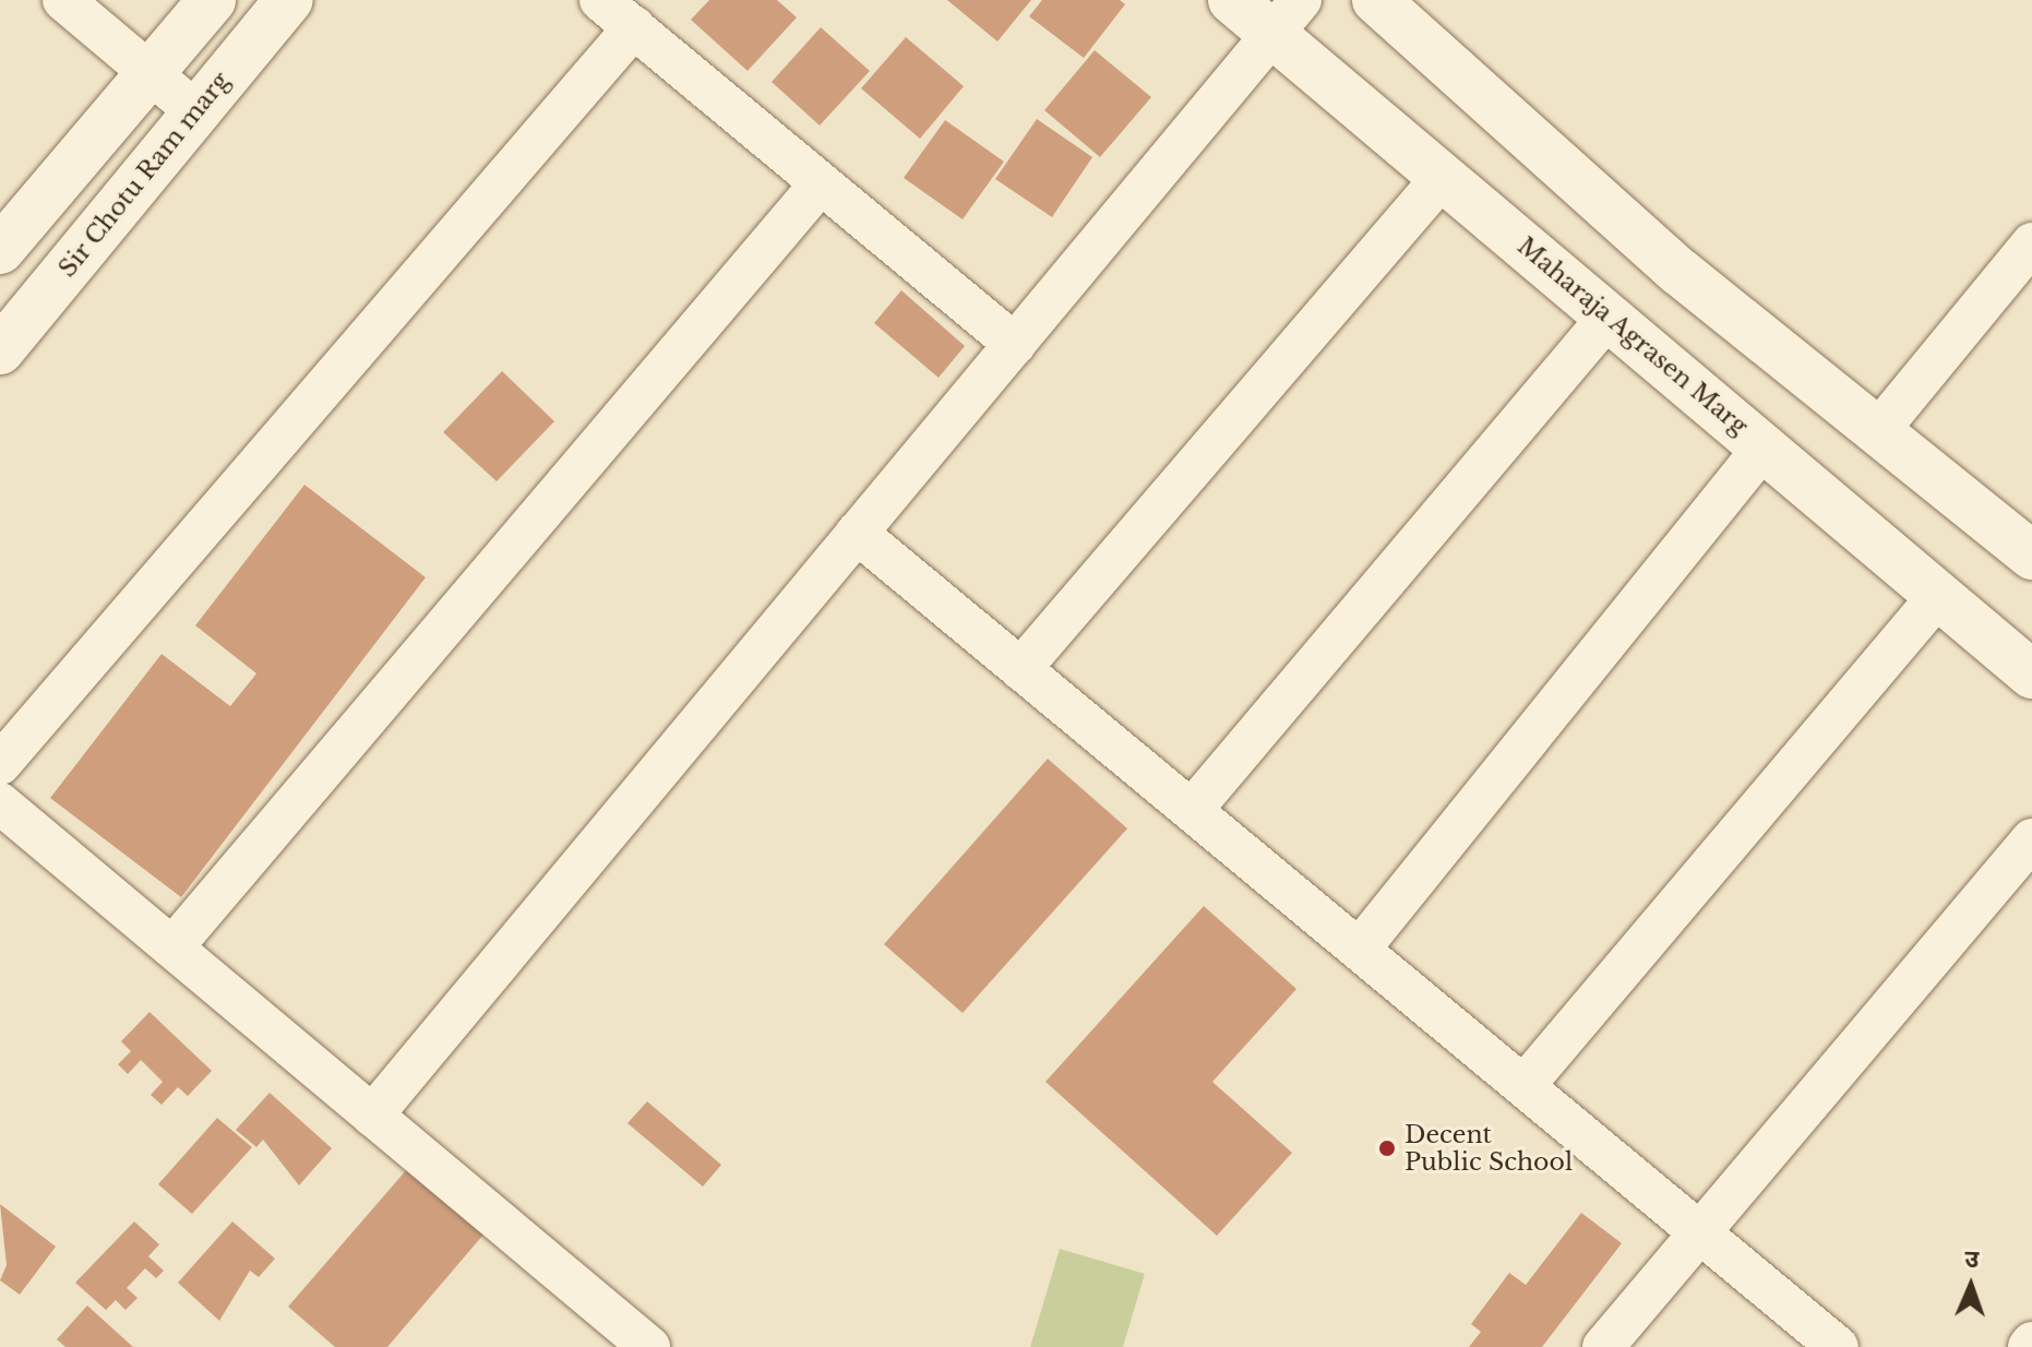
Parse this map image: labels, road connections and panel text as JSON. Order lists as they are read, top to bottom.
{
  "streets": {
    "street": ["Sir Chotu Ram marg", "Maharaja Agrasen Marg"]
  },
  "places": ["Decent Public School"],
  "north": "top"
}
